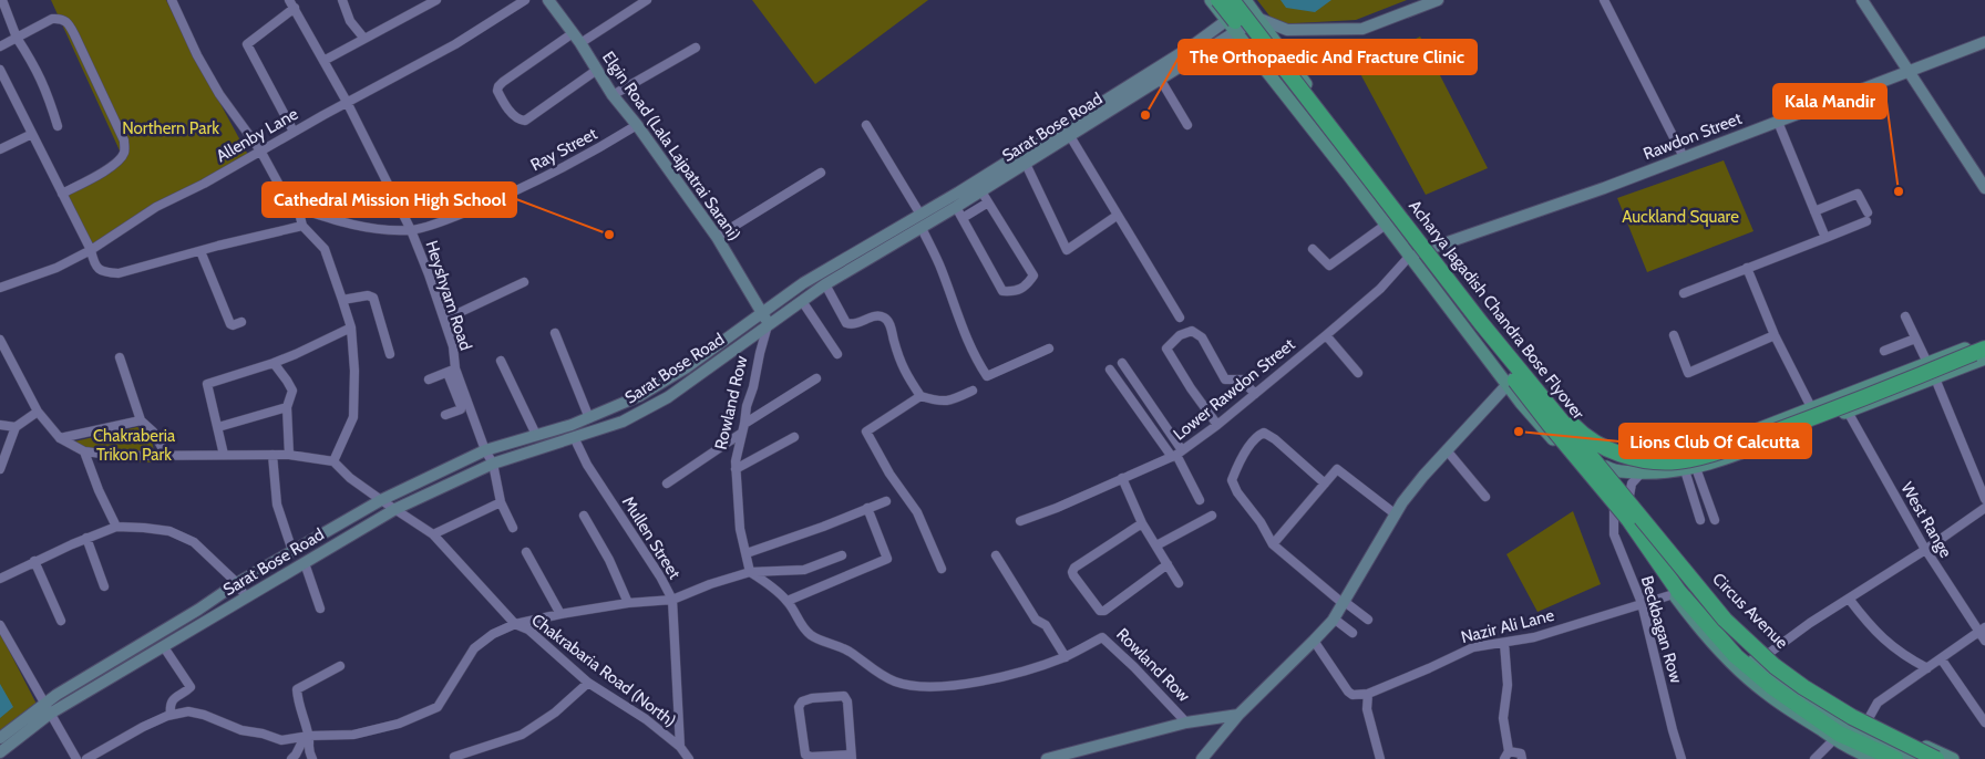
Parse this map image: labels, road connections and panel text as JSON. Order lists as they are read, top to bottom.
{
  "streets": {
    "highway": ["Acharya Jagadish Chandra Bose Flyover"],
    "main road": [
      "Sarat Bose Road",
      "Rawdon Street",
      "Elgin Road (Lala Lajpatrai Sarani)",
      "Circus Avenue"
    ],
    "street": [
      "Allenby Lane",
      "Ray Street",
      "Heyshyam Road",
      "Lower Rawdon Street",
      "Rowland Row",
      "West Range",
      "Mullen Street",
      "Nazir Ali Lane",
      "Beckbagan Row",
      "Chakrabaria Road (North)"
    ]
  },
  "crossings": [
    ["Sarat Bose Road", "Heyshyam Road"],
    ["Sarat Bose Road", "Rowland Row"],
    ["Sarat Bose Road", "Mullen Street"],
    ["Sarat Bose Road", "Circus Avenue"],
    ["Sarat Bose Road", "Chakrabaria Road (North)"],
    ["Allenby Lane", "Heyshyam Road"],
    ["Rawdon Street", "Lower Rawdon Street"],
    ["Rawdon Street", "Circus Avenue"],
    ["Elgin Road (Lala Lajpatrai Sarani)", "Ray Street"],
    ["Ray Street", "Heyshyam Road"],
    ["Mullen Street", "Chakrabaria Road (North)"],
    ["Nazir Ali Lane", "Beckbagan Row"]
  ],
  "parks": ["Northern Park", "Auckland Square", "Chakraberia Trikon Park"],
  "places": [
    "The Orthopaedic And Fracture Clinic",
    "Kala Mandir",
    "Cathedral Mission High School",
    "Lions Club Of Calcutta"
  ]
}
